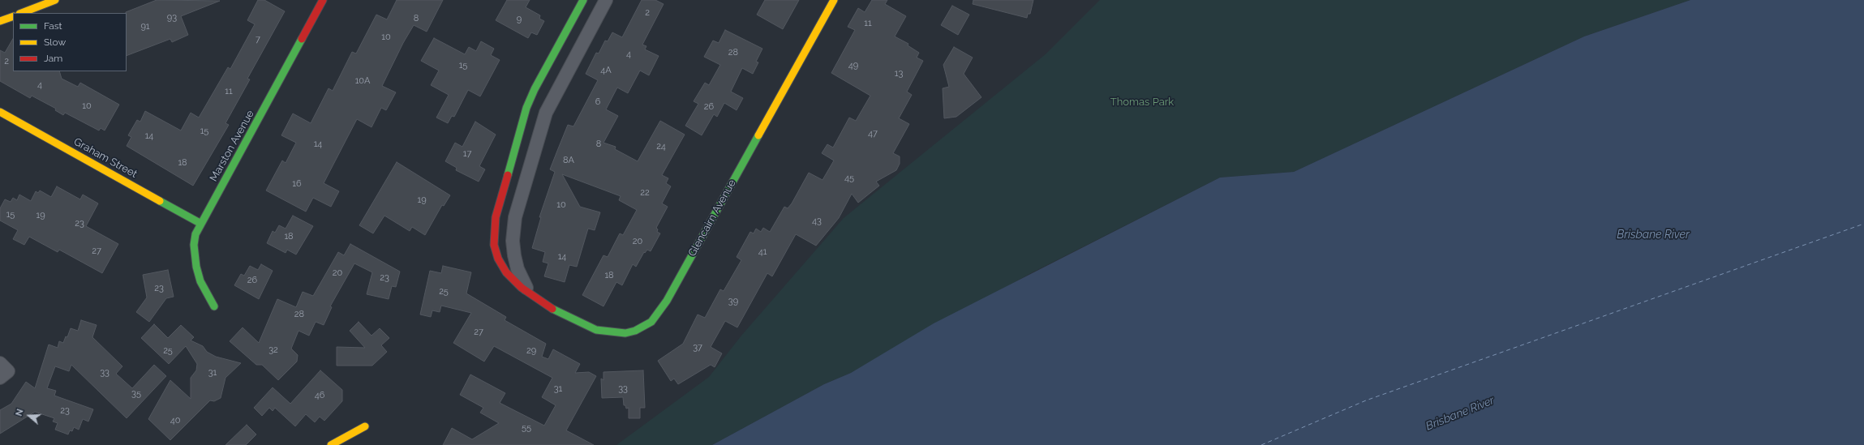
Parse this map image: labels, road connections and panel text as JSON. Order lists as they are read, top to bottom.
{
  "streets": {
    "street": ["Marston Avenue", "Graham Street", "Glencairn Avenue"]
  },
  "crossings": [
    ["Marston Avenue", "Graham Street"]
  ],
  "water": ["Brisbane River"],
  "parks": ["Thomas Park"],
  "house_numbers": [
    "2",
    "93",
    "8",
    "9",
    "11",
    "91",
    "10",
    "7",
    "28",
    "4",
    "2",
    "15",
    "49",
    "4A",
    "13",
    "10A",
    "4",
    "11",
    "6",
    "10",
    "26",
    "15",
    "47",
    "14",
    "14",
    "8",
    "24",
    "17",
    "8A",
    "18",
    "45",
    "16",
    "22",
    "19",
    "10",
    "15",
    "19",
    "43",
    "23",
    "18",
    "20",
    "27",
    "41",
    "14",
    "20",
    "18",
    "23",
    "26",
    "23",
    "25",
    "39",
    "28",
    "27",
    "37",
    "32",
    "25",
    "29",
    "33",
    "31",
    "31",
    "33",
    "35",
    "46",
    "23",
    "40",
    "55"
  ],
  "legend": ["Fast", "Slow", "Jam"],
  "north": "left"
}
